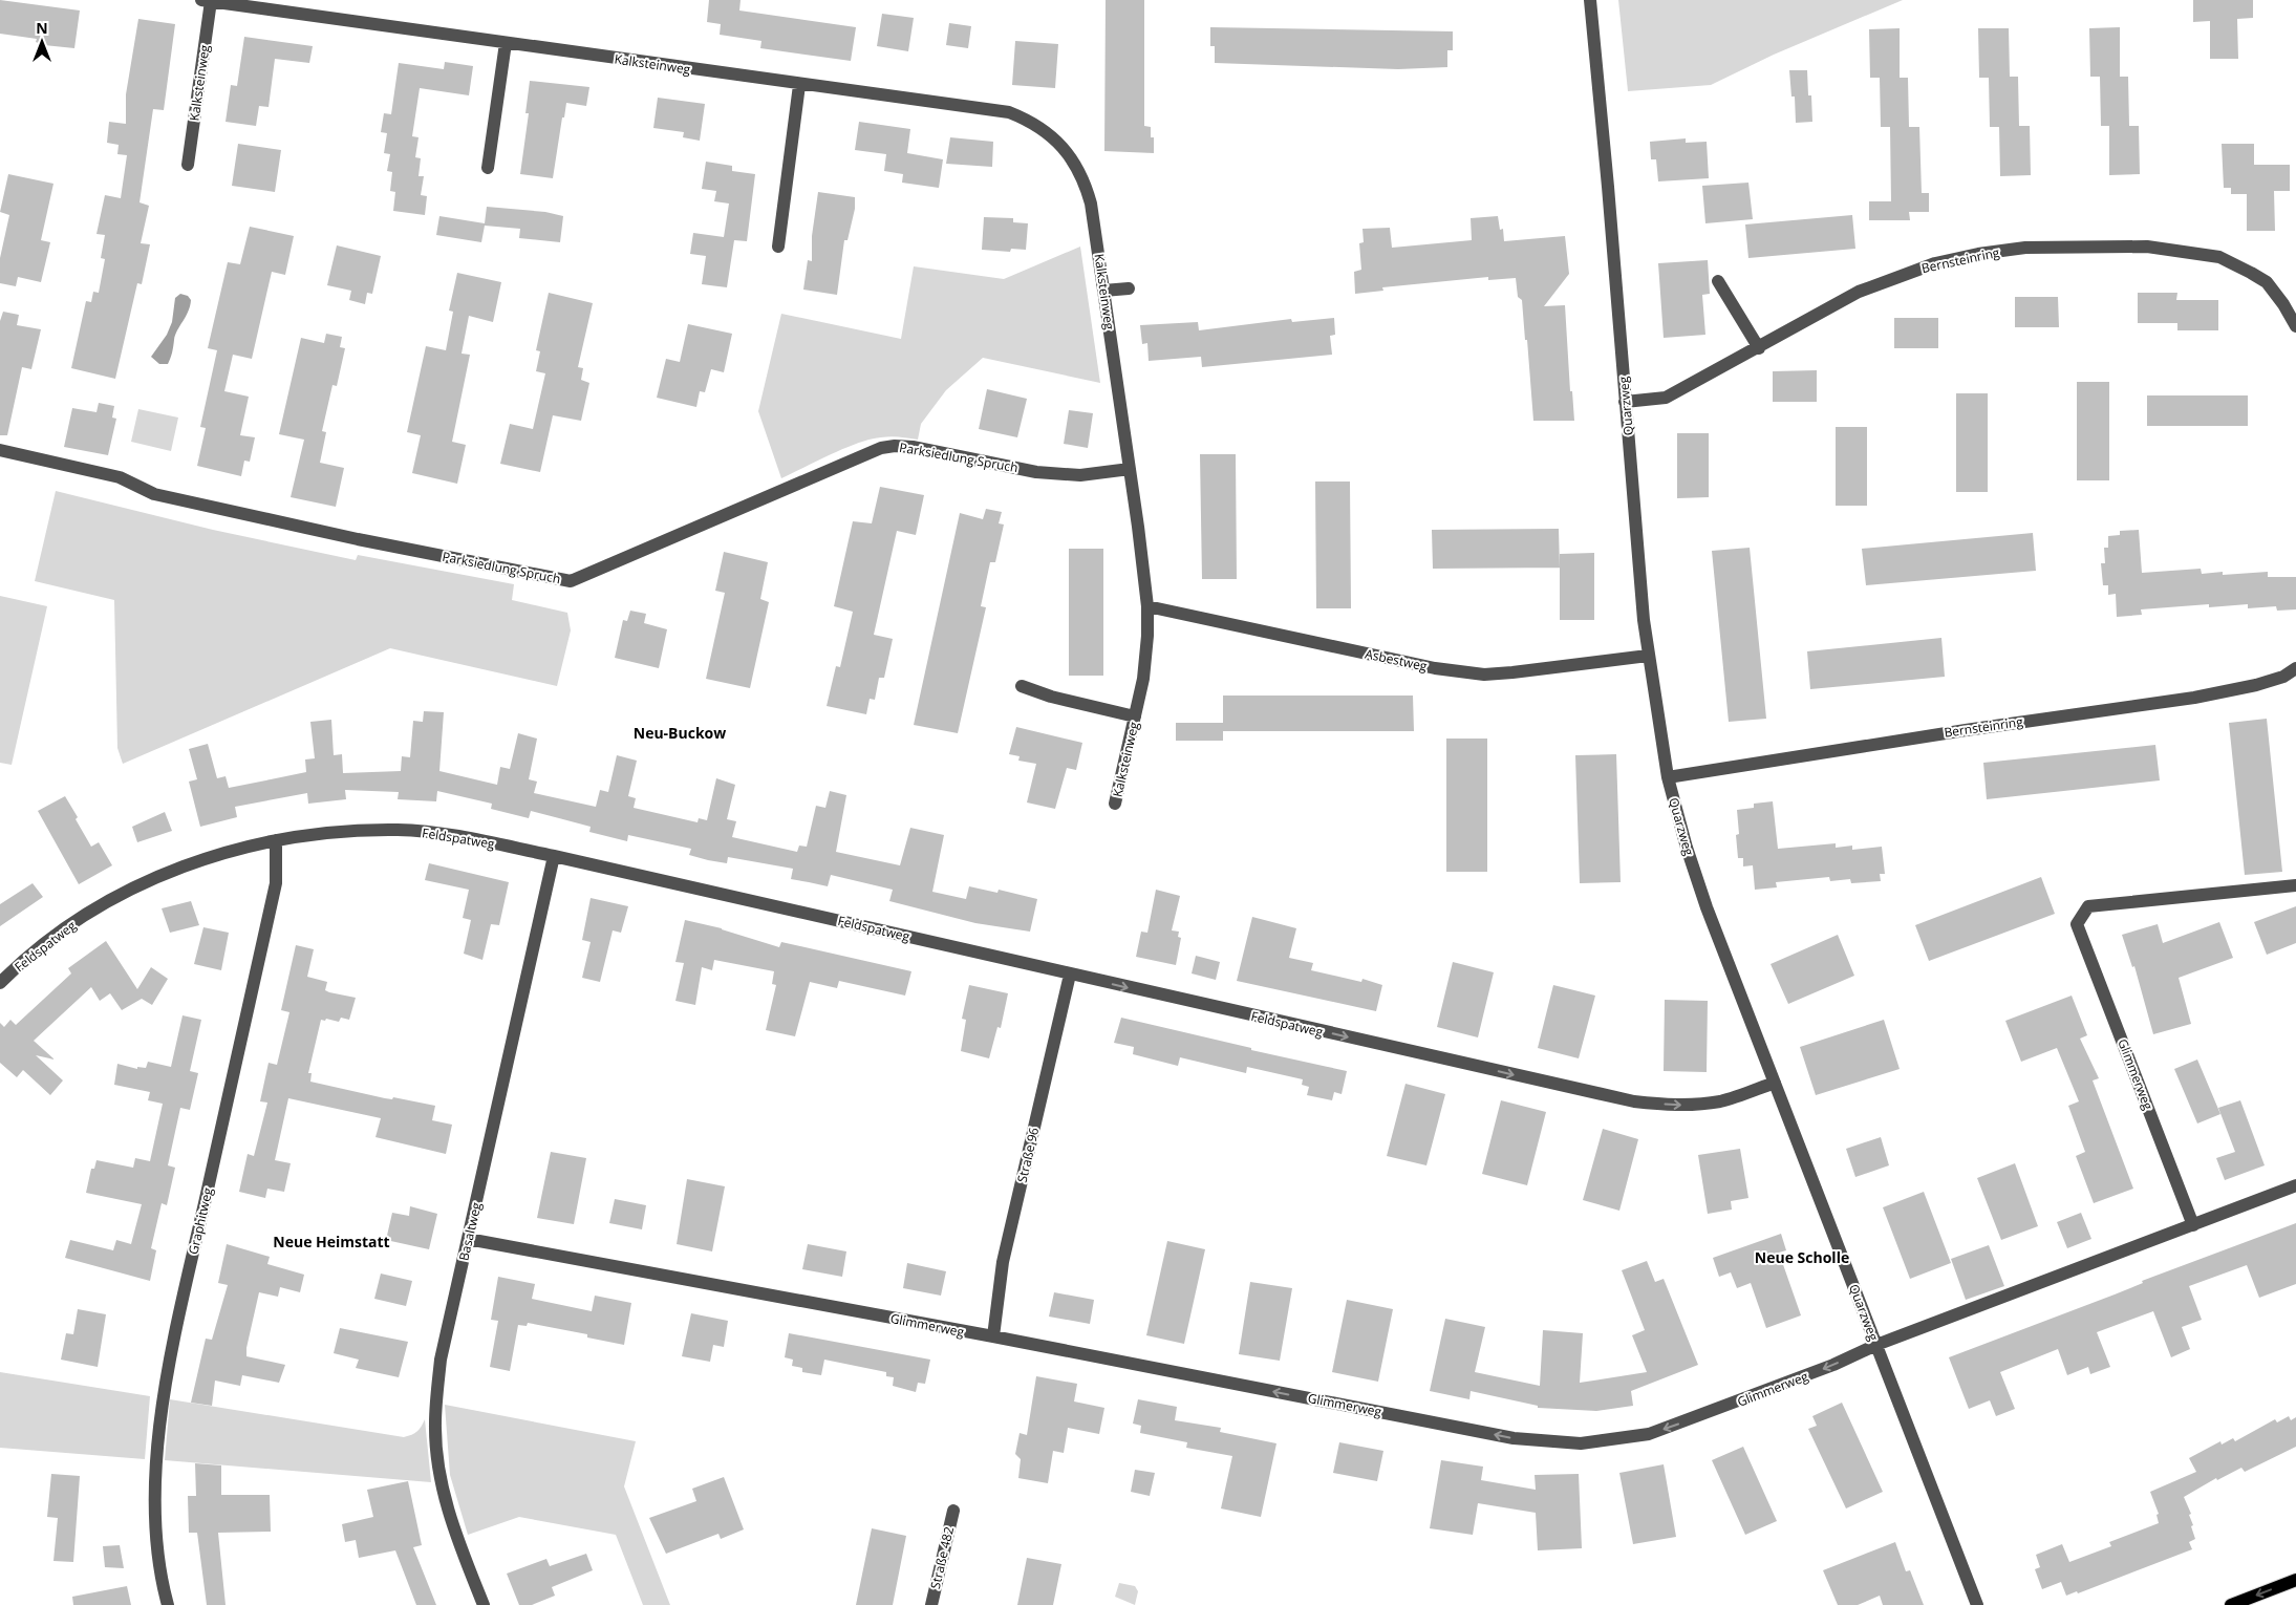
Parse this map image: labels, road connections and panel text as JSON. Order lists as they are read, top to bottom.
{
  "streets": {
    "street": [
      "Kalksteinweg",
      "Bernsteinring",
      "Quarzweg",
      "Parksiedlung Spruch",
      "Asbestweg",
      "Feldspatweg",
      "Glimmerweg",
      "Straße 96",
      "Graphitweg",
      "Basaltweg",
      "Straße 482"
    ]
  },
  "crossings": [
    ["Kalksteinweg", "Parksiedlung Spruch"],
    ["Kalksteinweg", "Asbestweg"],
    ["Bernsteinring", "Quarzweg"],
    ["Quarzweg", "Asbestweg"],
    ["Quarzweg", "Feldspatweg"],
    ["Quarzweg", "Glimmerweg"],
    ["Feldspatweg", "Straße 96"],
    ["Feldspatweg", "Graphitweg"],
    ["Feldspatweg", "Basaltweg"],
    ["Glimmerweg", "Straße 96"],
    ["Glimmerweg", "Basaltweg"]
  ],
  "one_way": ["Feldspatweg", "Glimmerweg"],
  "districts": ["Neu-Buckow", "Neue Heimstatt", "Neue Scholle"],
  "north": "top"
}
